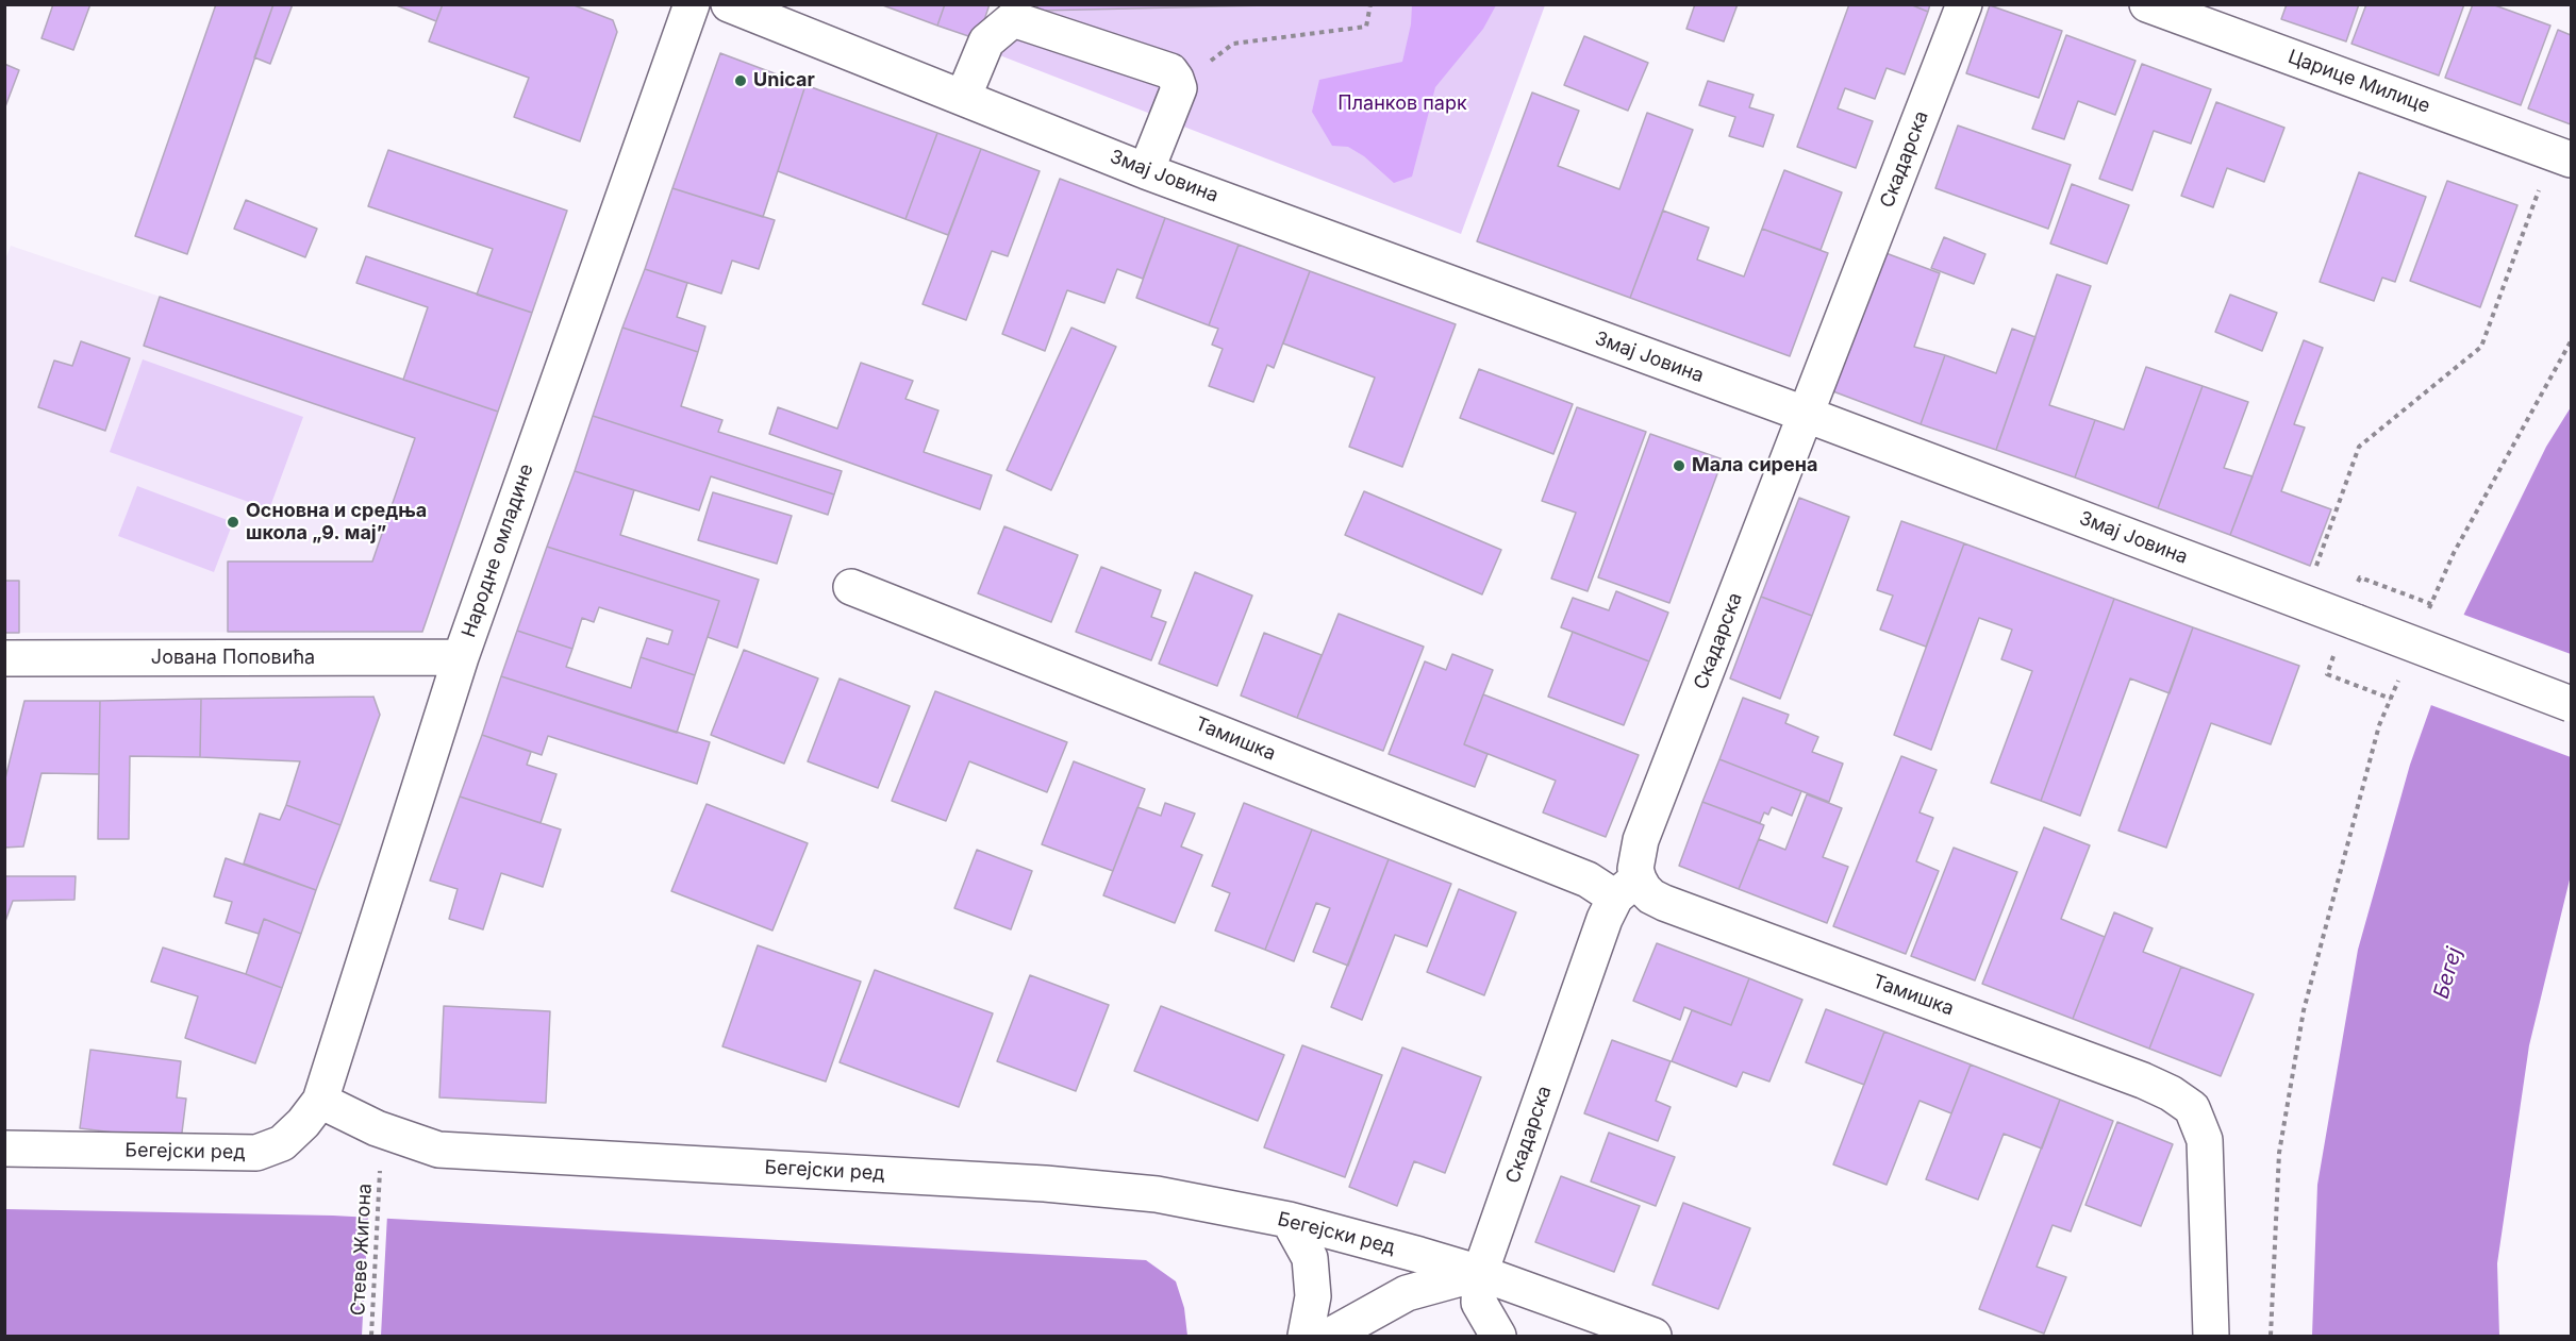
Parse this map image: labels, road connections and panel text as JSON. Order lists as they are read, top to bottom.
{
  "streets": {
    "street": [
      "Царице Милице",
      "Скадарска",
      "Змај Јовина",
      "Народне омладине",
      "Јована Поповића",
      "Тамишка",
      "Бегејски ред"
    ],
    "path": ["Стеве Жигона"]
  },
  "crossings": [
    ["Скадарска", "Змај Јовина"],
    ["Скадарска", "Тамишка"],
    ["Скадарска", "Бегејски ред"],
    ["Народне омладине", "Јована Поповића"],
    ["Народне омладине", "Бегејски ред"]
  ],
  "water": ["Бегеј"],
  "parks": ["Планков парк"],
  "places": ["Unicar", "Мала сирена", "Основна и средња школа „9. мај”"]
}
